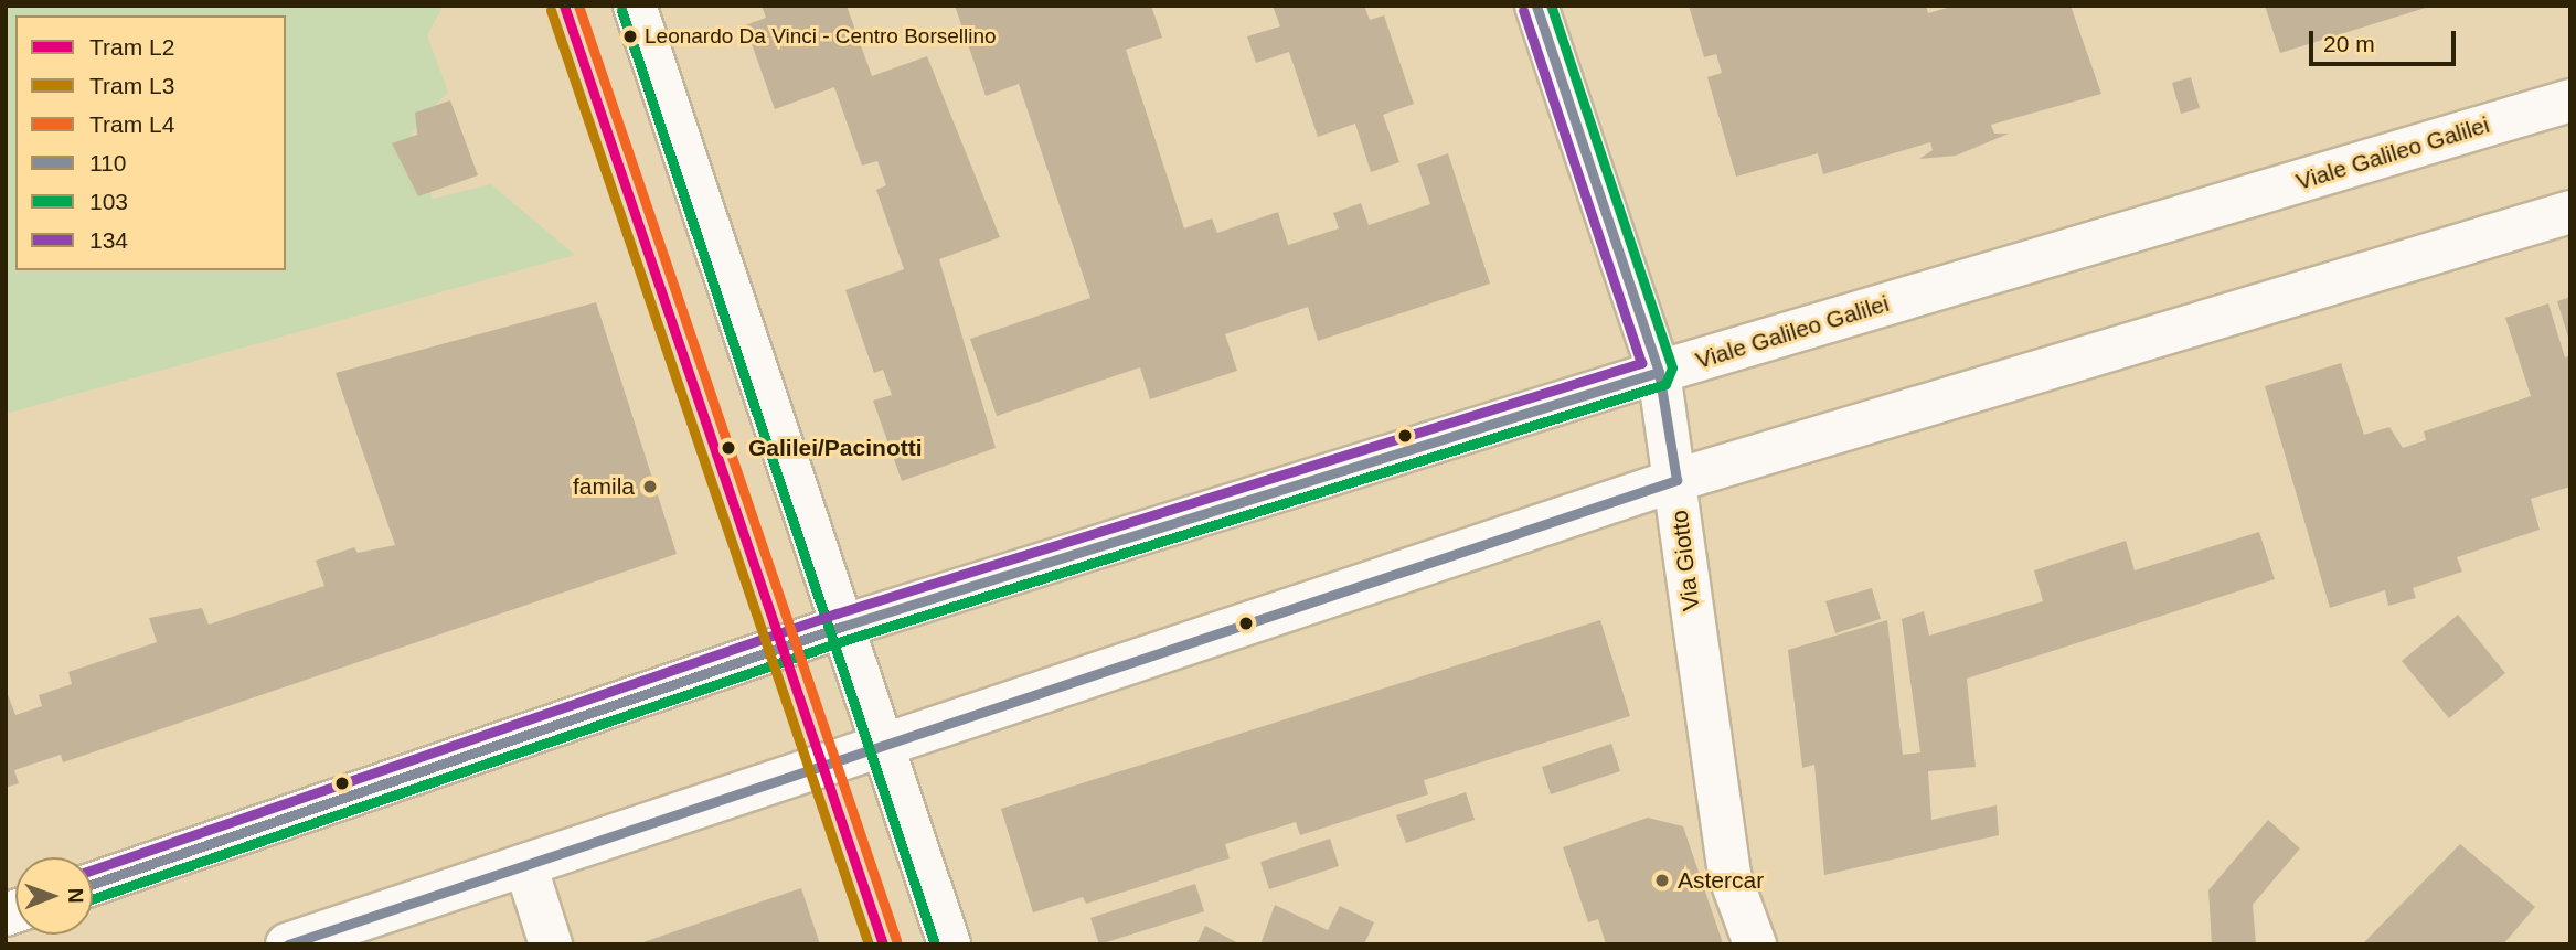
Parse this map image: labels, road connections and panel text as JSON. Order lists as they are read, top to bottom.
{
  "streets": {
    "street": ["Viale Galileo Galilei", "Via Giotto"]
  },
  "crossings": [
    ["Viale Galileo Galilei", "Via Giotto"]
  ],
  "places": [
    "Leonardo Da Vinci - Centro Borsellino",
    "Galilei/Pacinotti",
    "famila",
    "Astercar"
  ],
  "lines": [
    "tram line L2",
    "tram line L4",
    "transit line 110",
    "transit line 103",
    "tram line L3",
    "transit line 134"
  ],
  "legend": [
    "Tram L2",
    "Tram L3",
    "Tram L4",
    "110",
    "103",
    "134"
  ],
  "scale_bar": "20 m",
  "north": "right"
}
